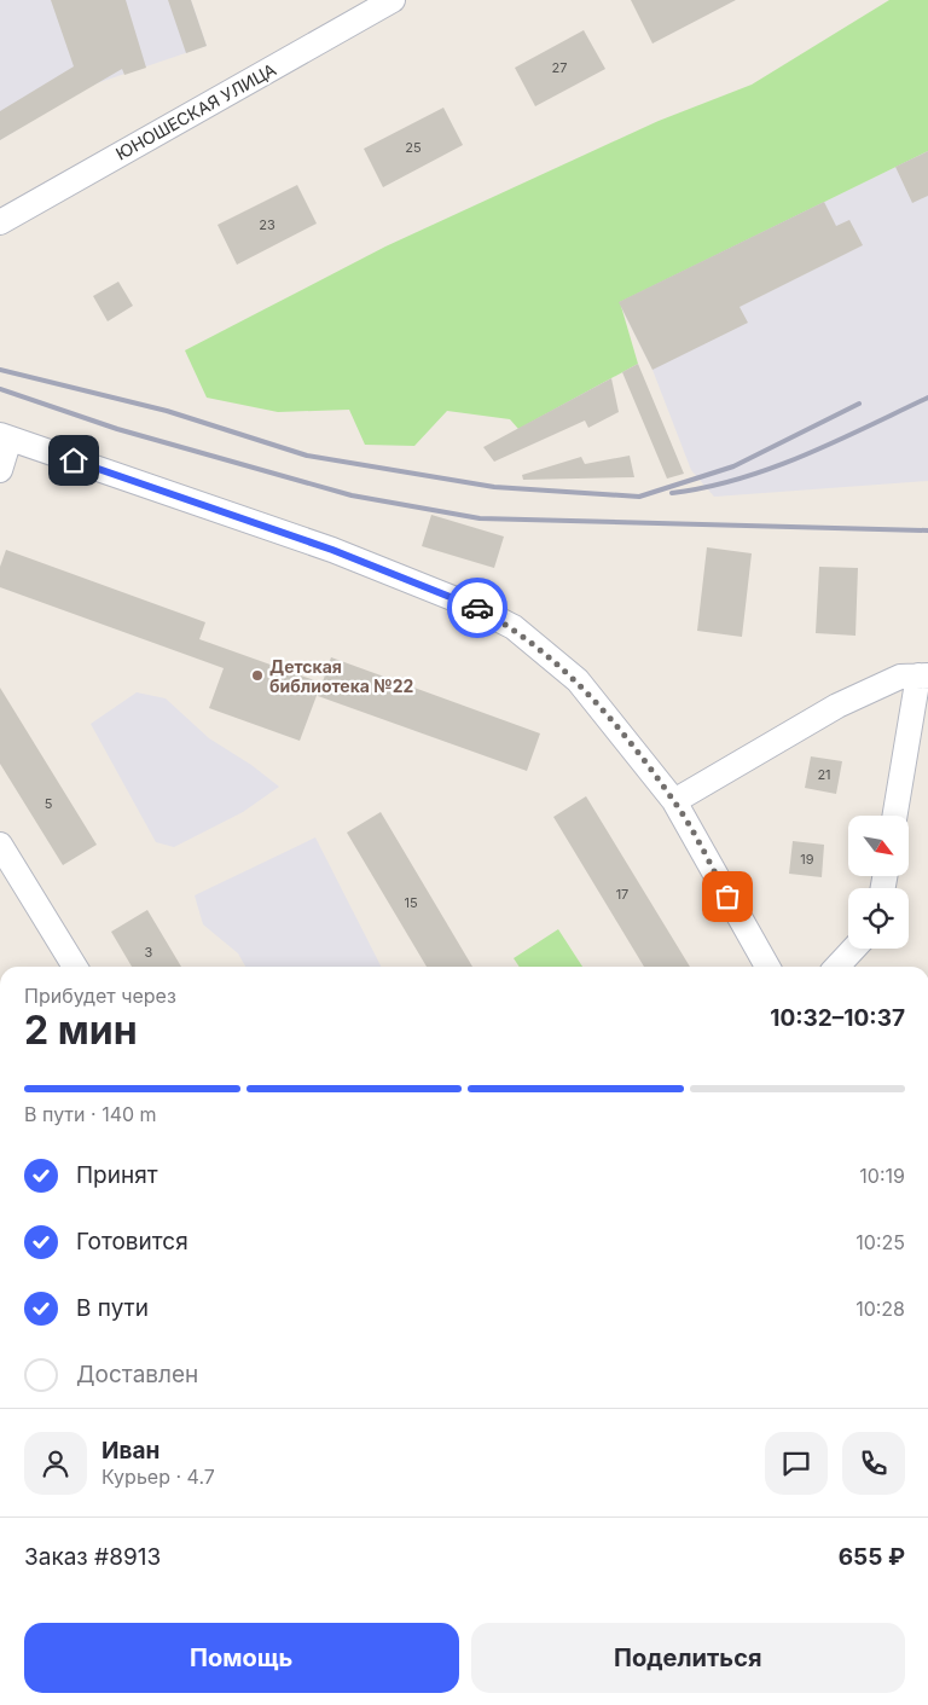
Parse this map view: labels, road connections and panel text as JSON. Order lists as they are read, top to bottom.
{
  "streets": {
    "street": ["ЮНОШЕСКАЯ УЛИЦА"]
  },
  "places": ["Детская библиотека №22"],
  "house_numbers": [
    "27",
    "25",
    "23",
    "21",
    "5",
    "19",
    "17",
    "15",
    "3"
  ],
  "north": "bottom right",
  "page": {
    "heading": ["2 мин", "Прибудет через", "10:32–10:37"],
    "panel": [
      "Иван",
      "Курьер · 4.7",
      "Заказ #8913",
      "655 ₽"
    ],
    "bar": "В пути · 140 m",
    "list": [
      ["Принят", "10:19"],
      ["Готовится", "10:25"],
      ["В пути", "10:28"],
      "Доставлен"
    ],
    "buttons": ["Помощь", "Поделиться"]
  }
}
